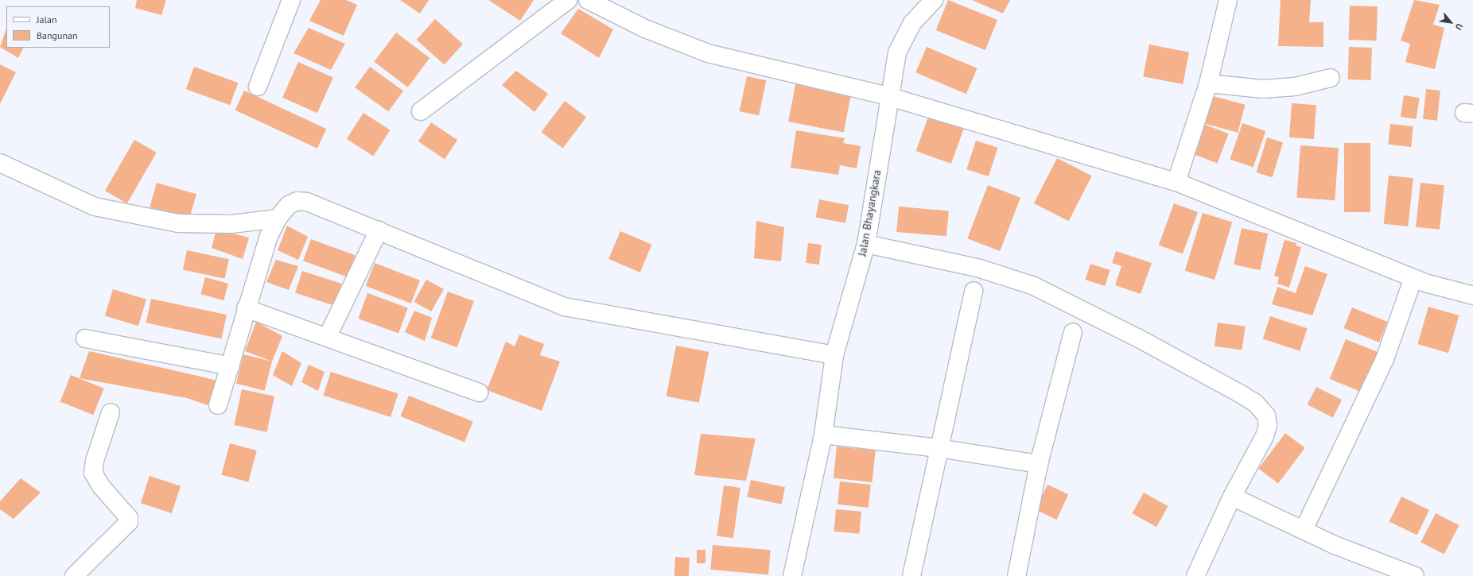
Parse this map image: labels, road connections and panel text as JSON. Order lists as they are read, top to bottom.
{
  "streets": {
    "street": ["Jalan Bhayangkara"]
  },
  "legend": ["Jalan", "Bangunan"],
  "north": "bottom right"
}
